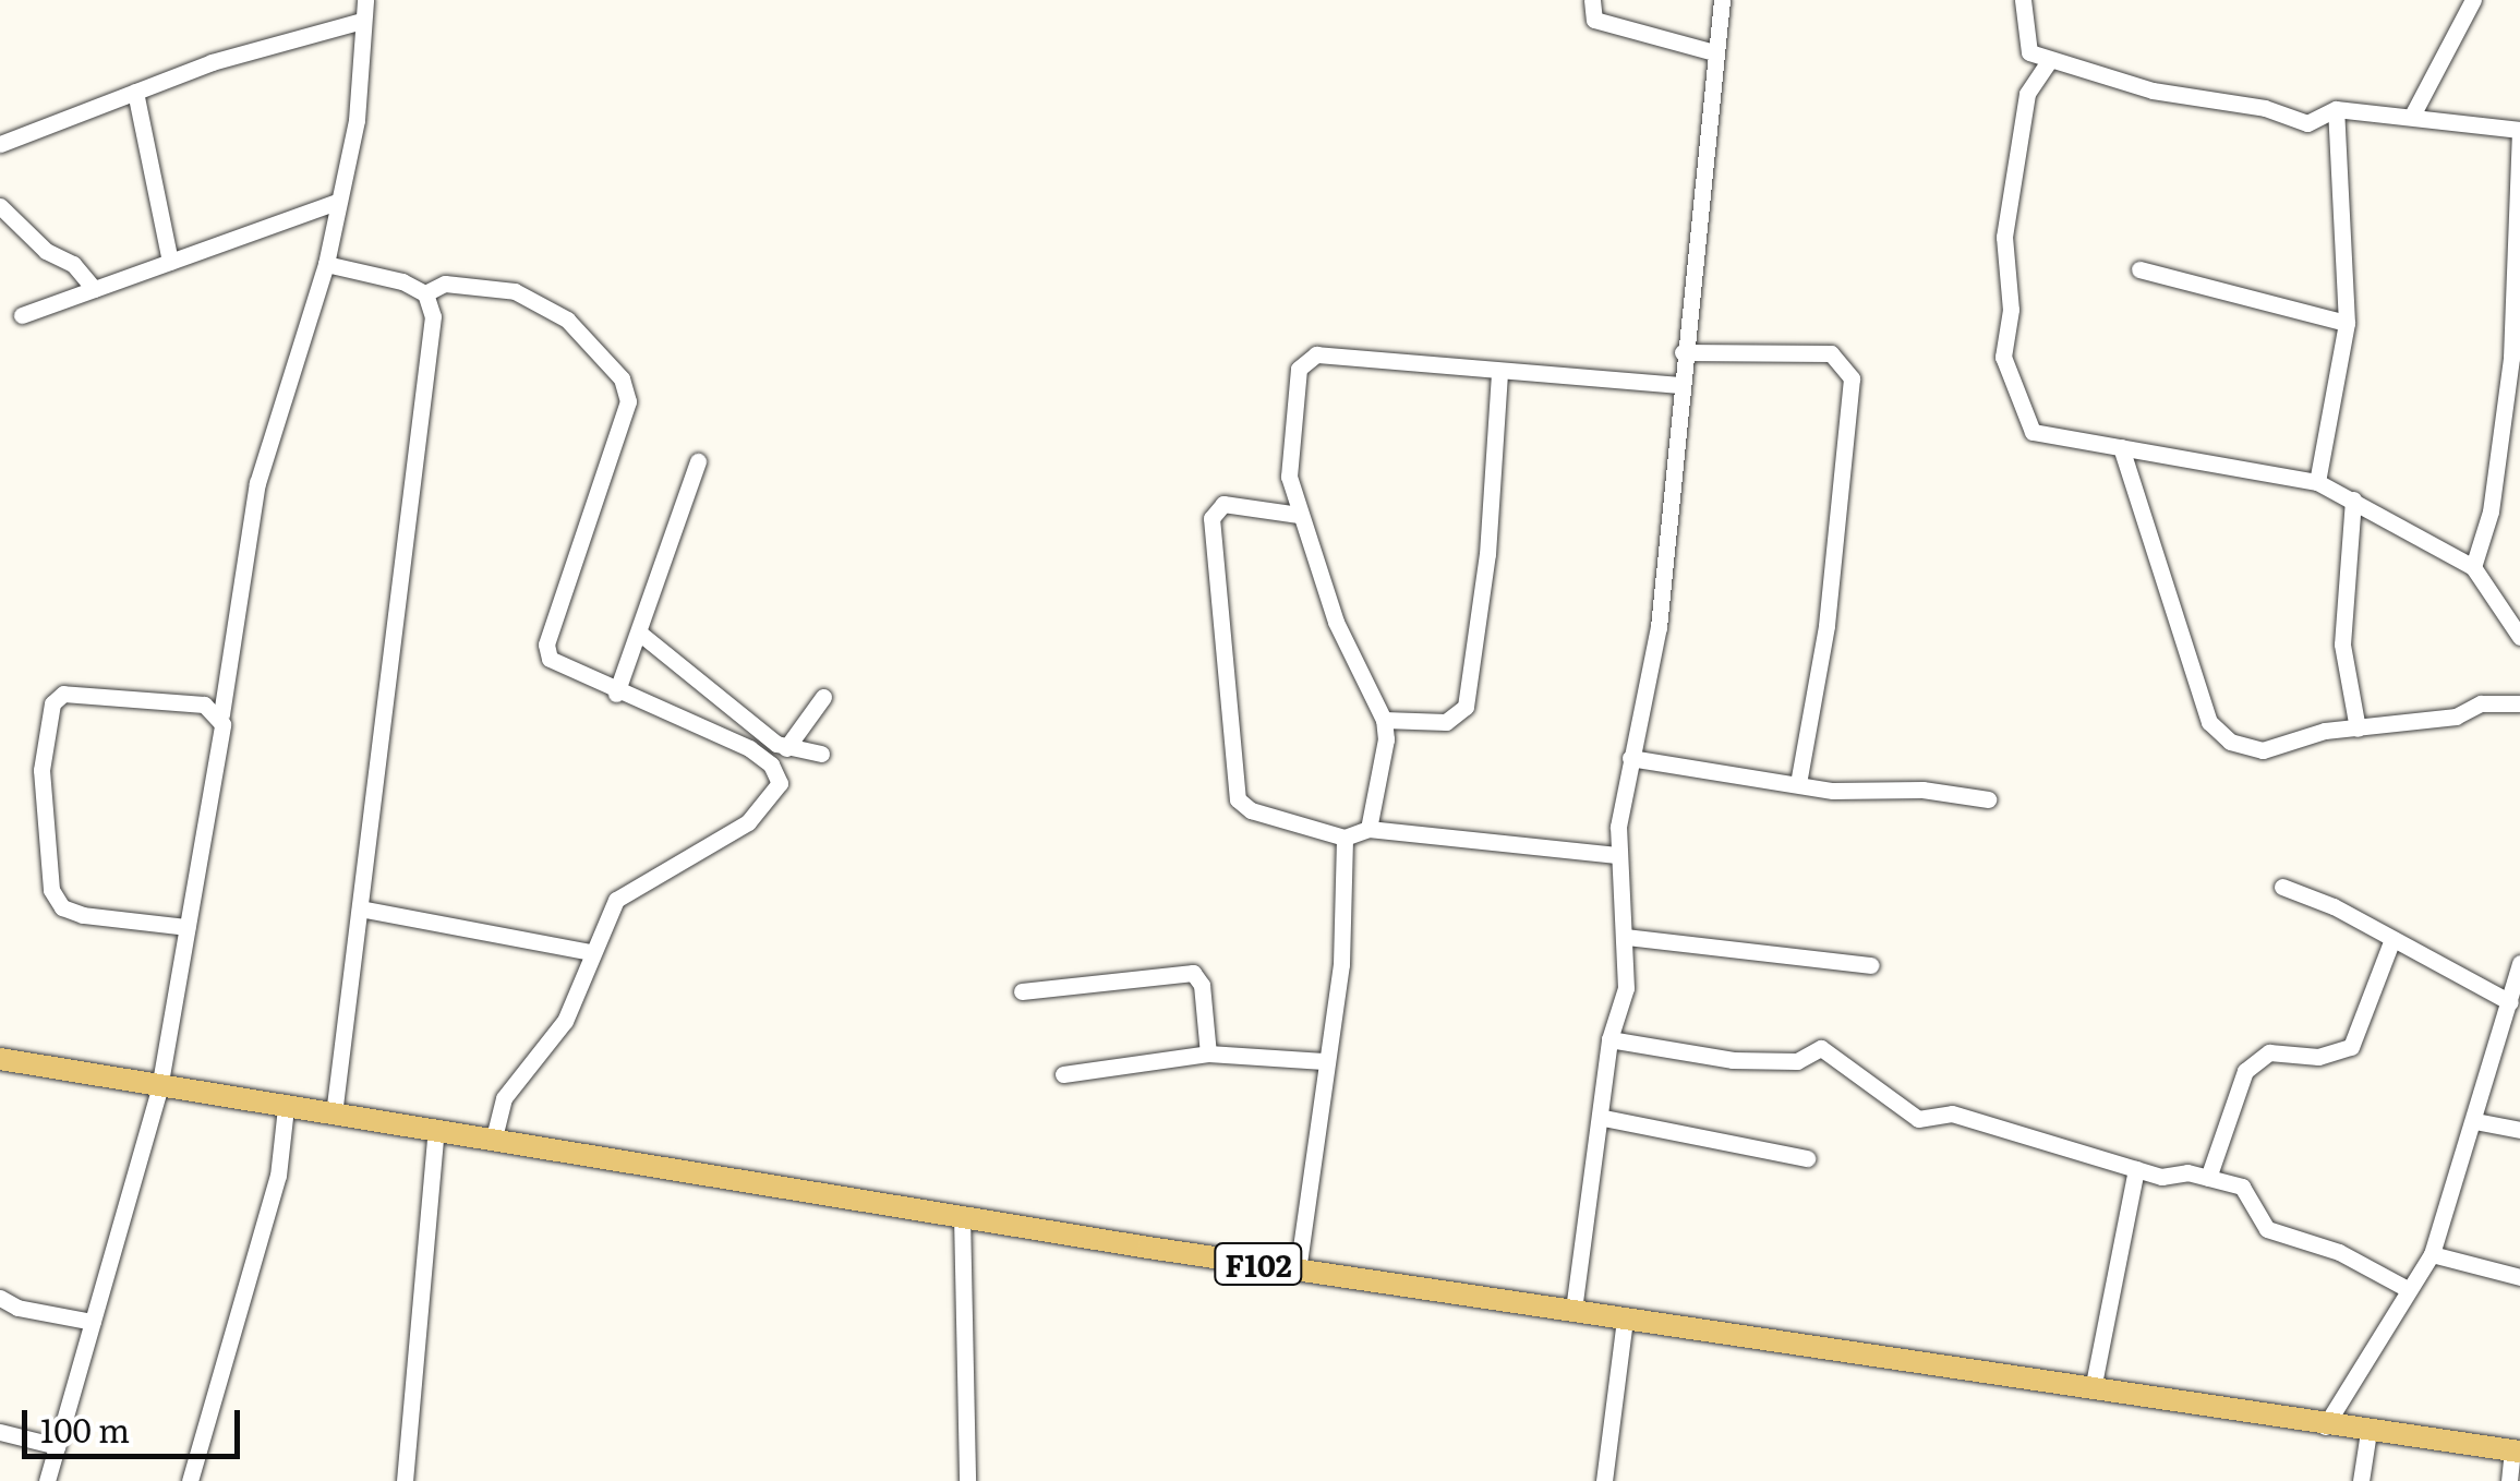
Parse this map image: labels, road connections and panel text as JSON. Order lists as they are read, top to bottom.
{
  "streets": {
    "main road": ["F102"]
  },
  "scale_bar": "100 m"
}
